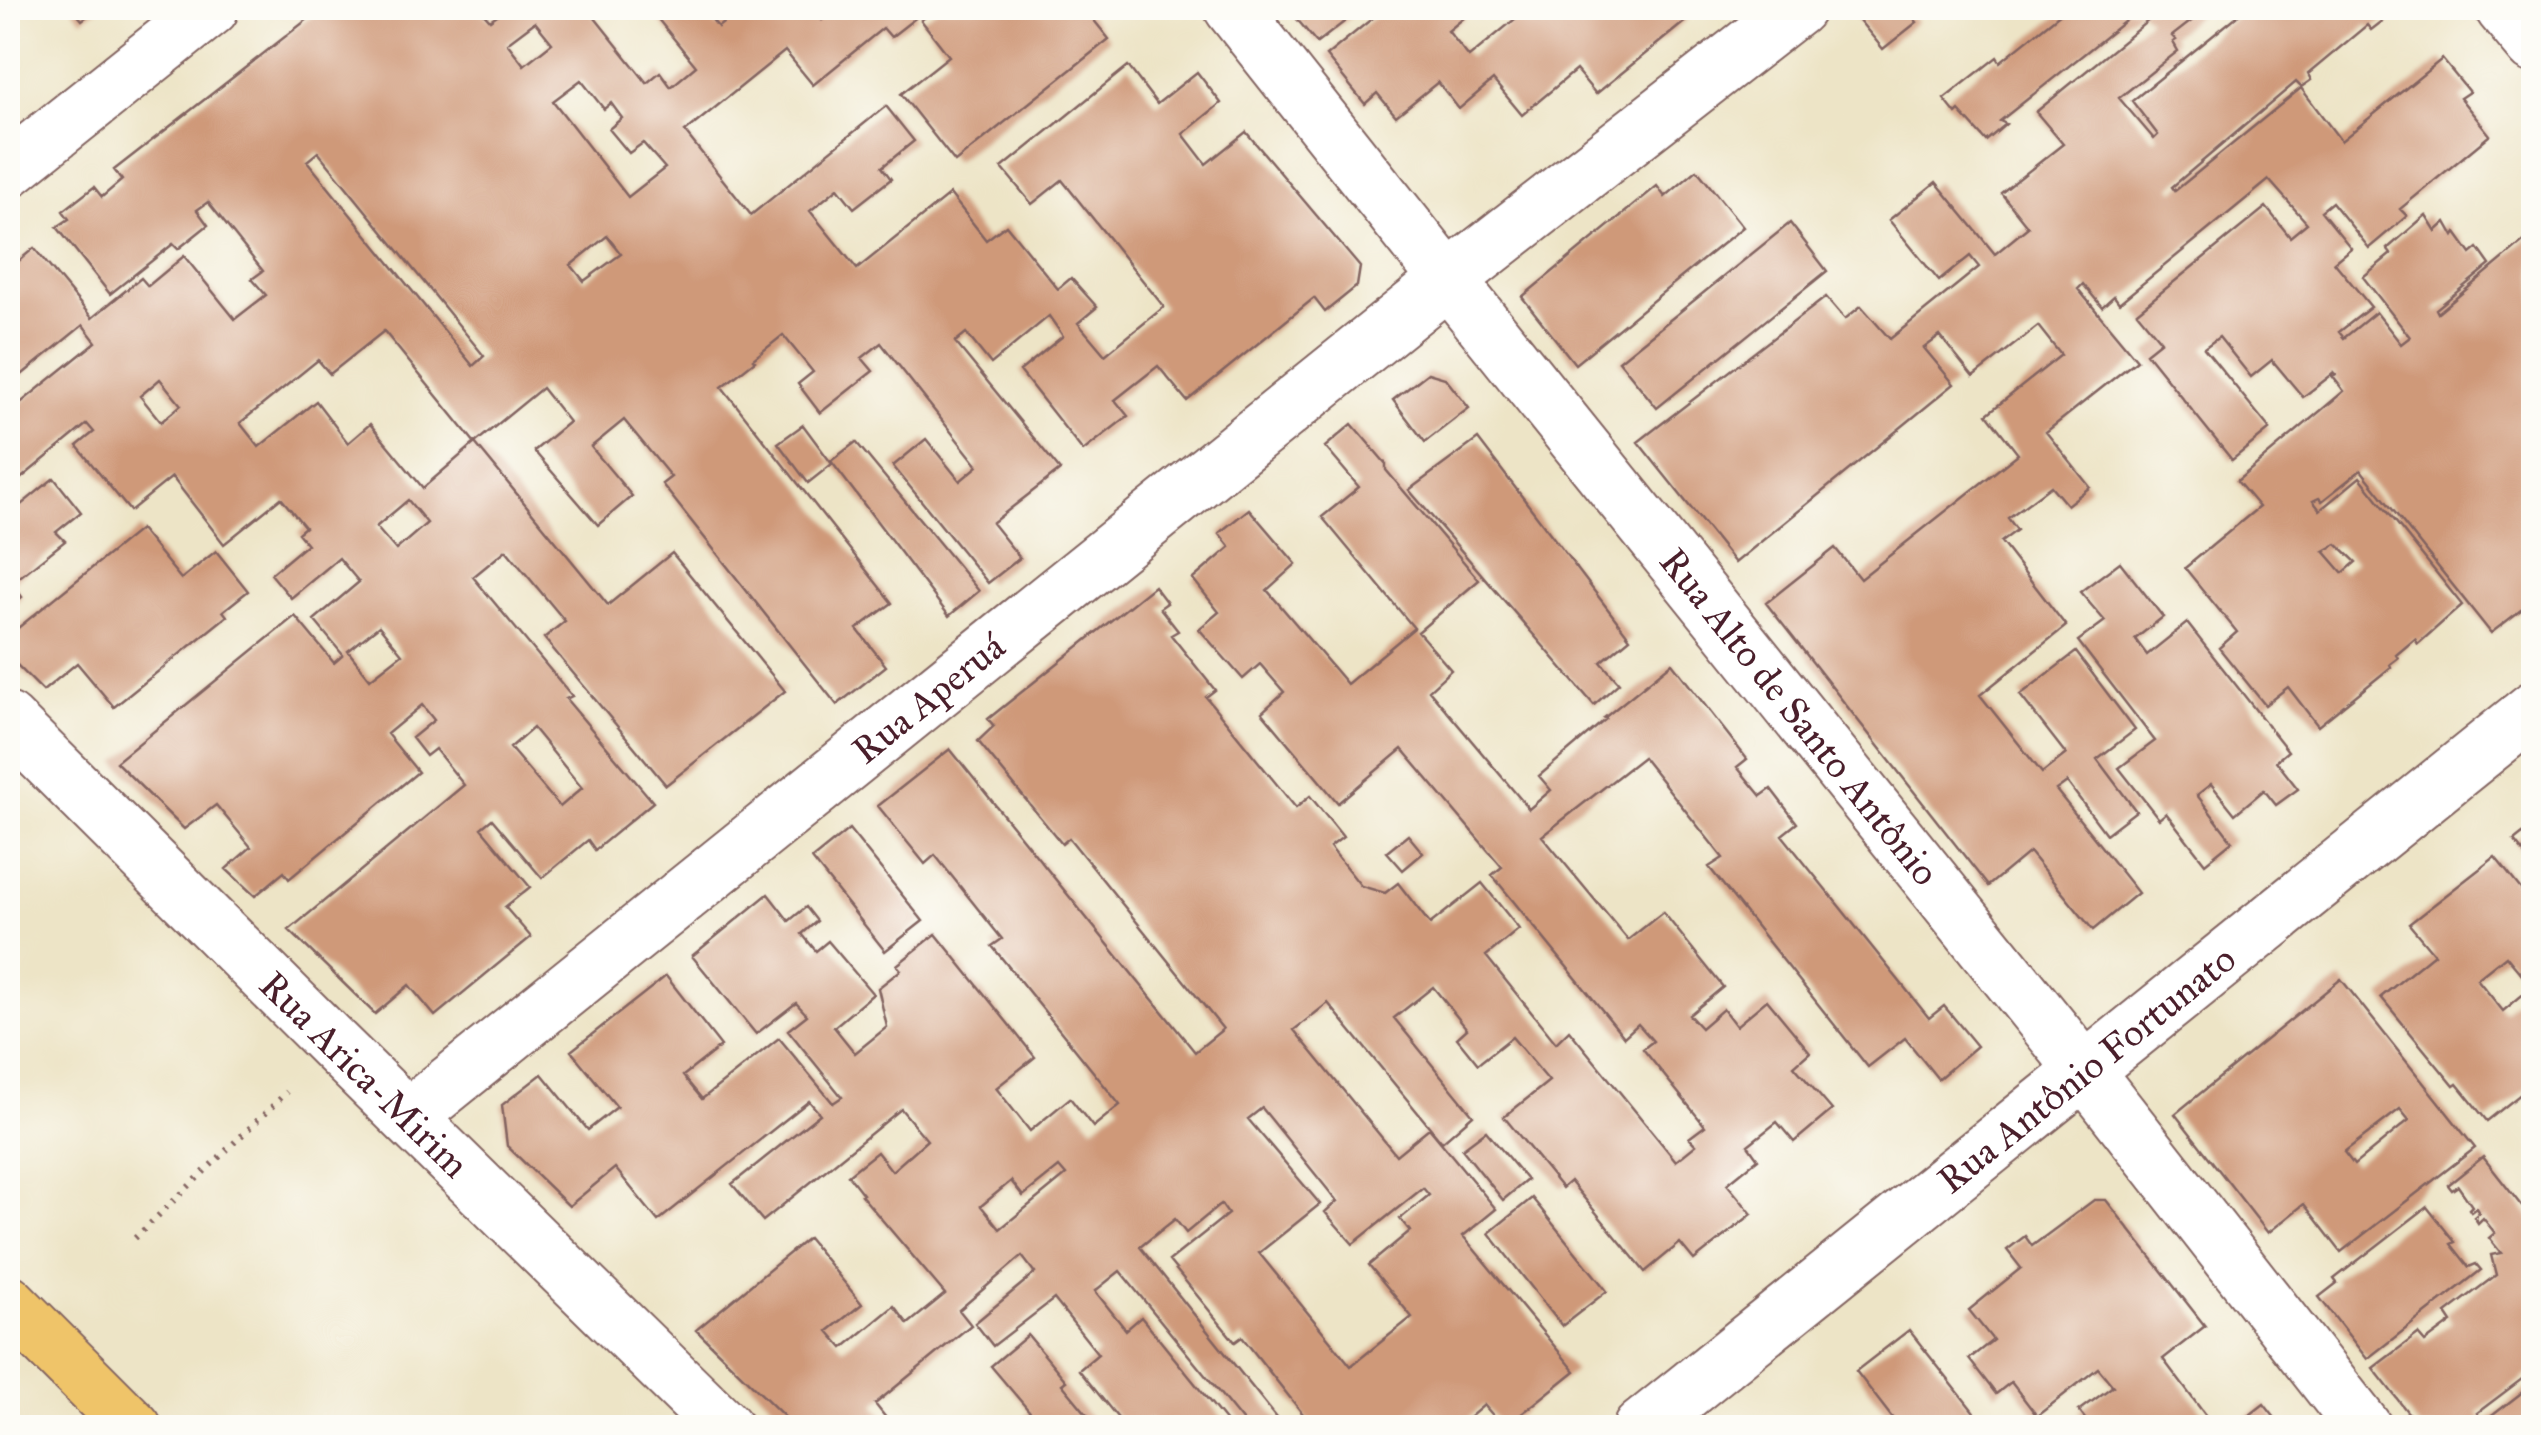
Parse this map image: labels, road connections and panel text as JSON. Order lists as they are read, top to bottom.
{
  "streets": {
    "street": [
      "Rua Aperuá",
      "Rua Alto de Santo Antônio",
      "Rua Antônio Fortunato",
      "Rua Arica-Mirim"
    ]
  },
  "crossings": [
    ["Rua Aperuá", "Rua Alto de Santo Antônio"],
    ["Rua Aperuá", "Rua Arica-Mirim"],
    ["Rua Alto de Santo Antônio", "Rua Antônio Fortunato"]
  ]
}
